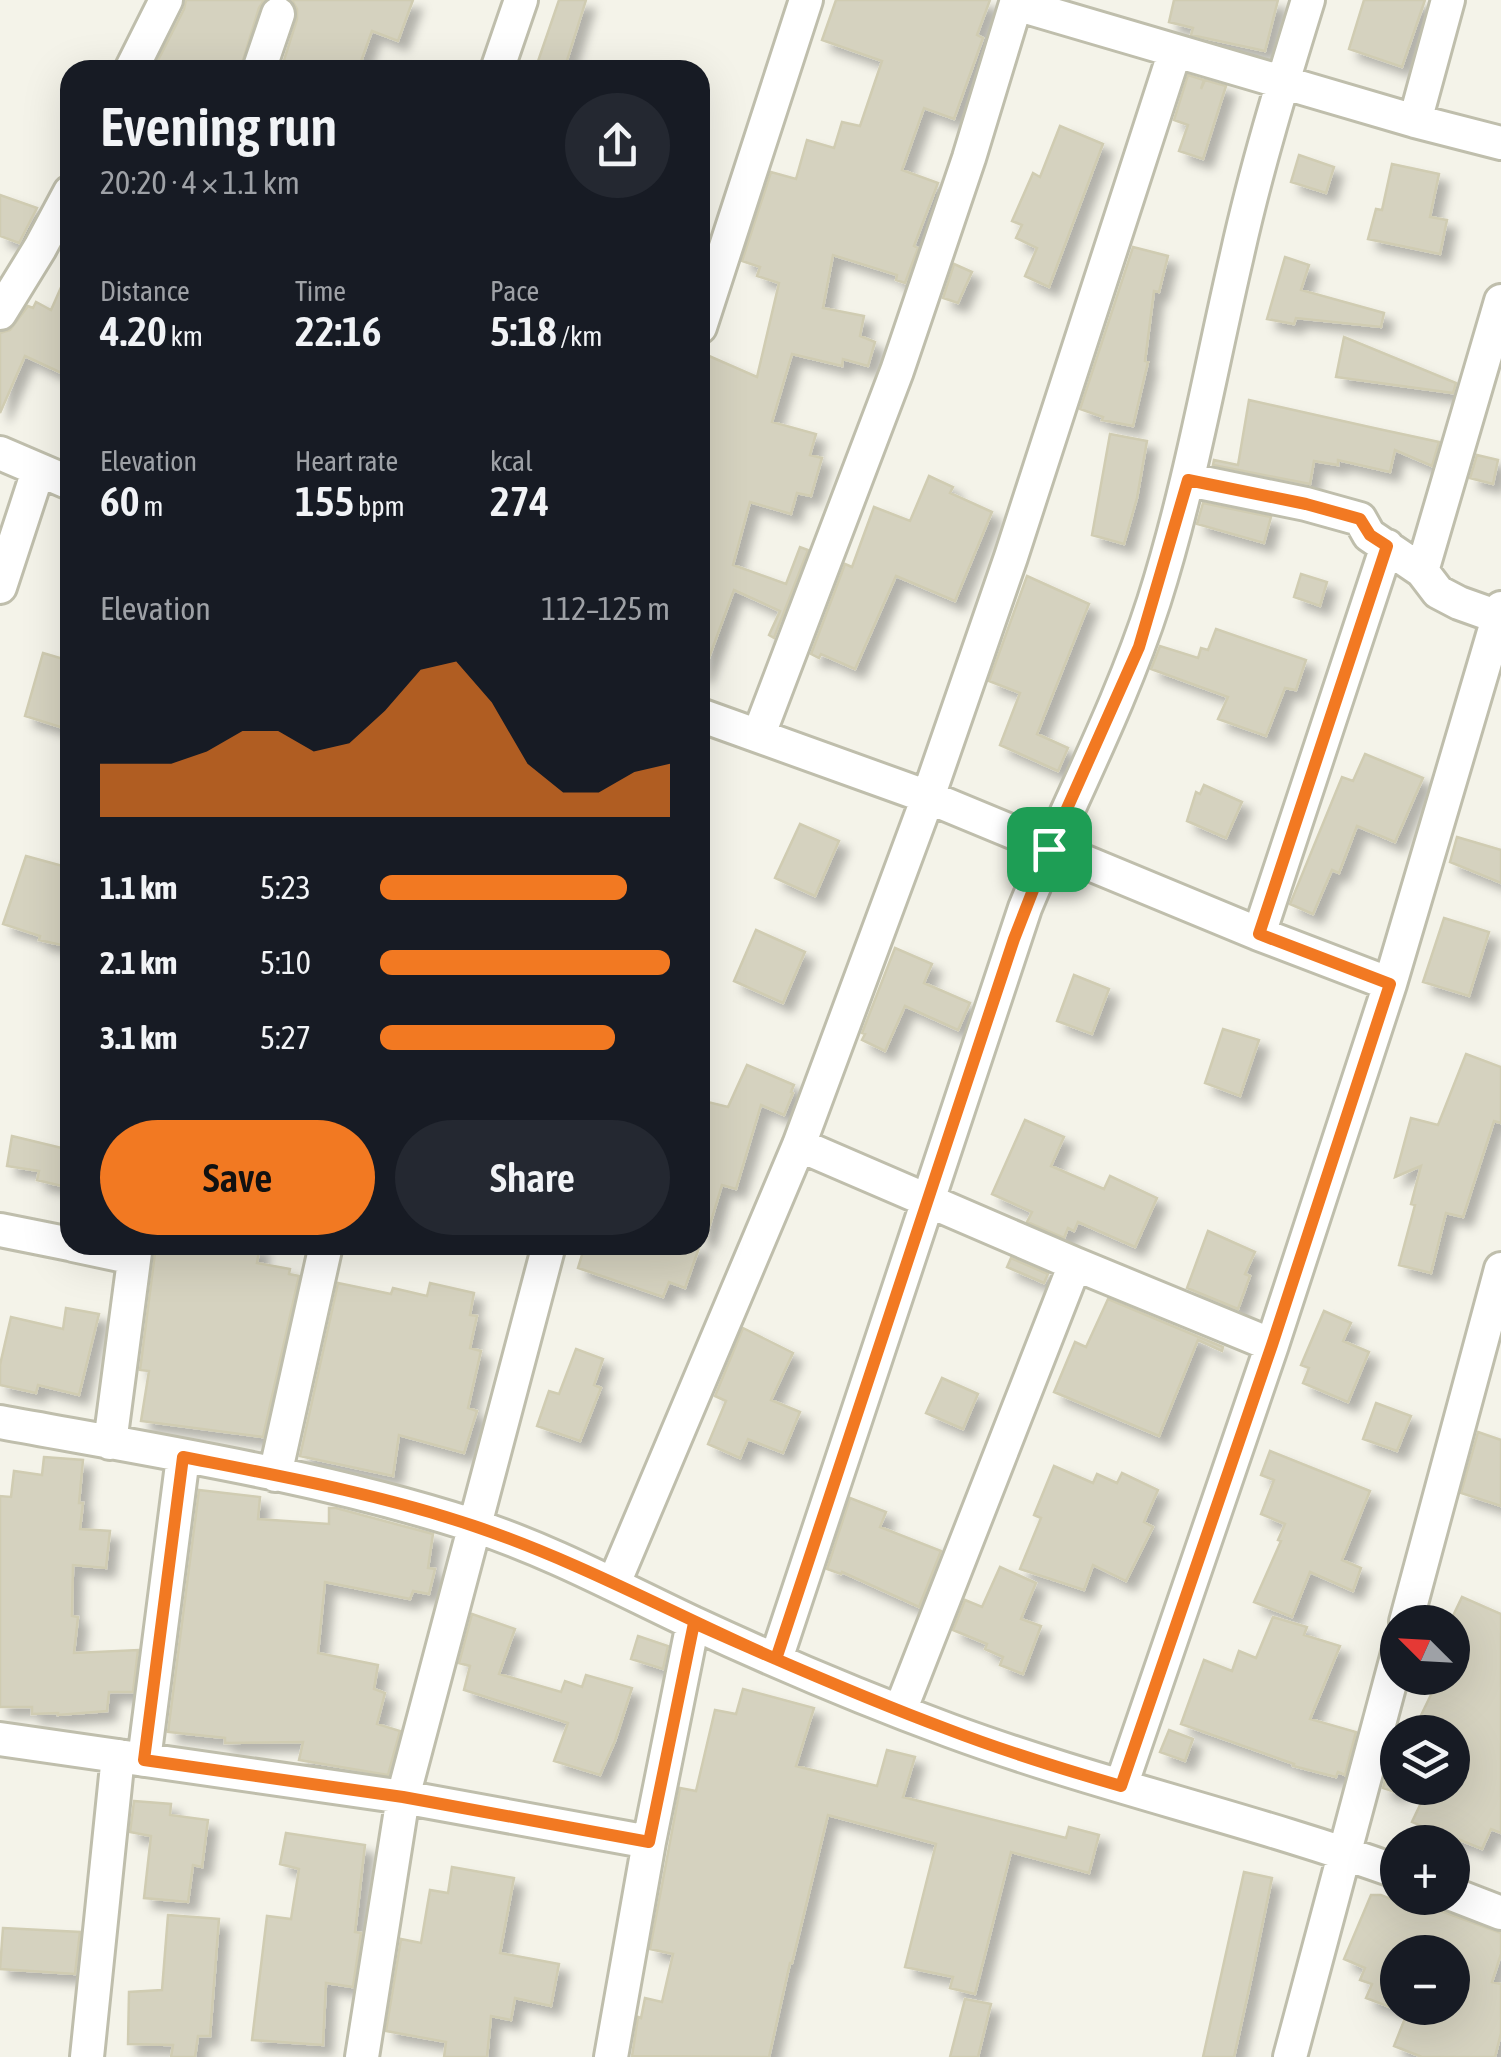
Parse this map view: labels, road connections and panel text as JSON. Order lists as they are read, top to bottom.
{
  "north": "top left",
  "page": {
    "heading": ["Evening run", "20:20 · 4 × 1.1 km"],
    "stats": [
      ["Distance", "4.20 km"],
      ["Time", "22:16"],
      ["Pace", "5:18 /km"],
      ["Elevation", "60 m"],
      ["Heart rate", "155 bpm"],
      ["kcal", "274"]
    ],
    "chart": ["Elevation", "112–125 m"],
    "list": [
      {
        "name": "1.1 km",
        "note": "5:23"
      },
      {
        "name": "2.1 km",
        "note": "5:10"
      },
      {
        "name": "3.1 km",
        "note": "5:27"
      }
    ],
    "buttons": ["Save", "Share"],
    "map_buttons": ["+", "−"]
  }
}
